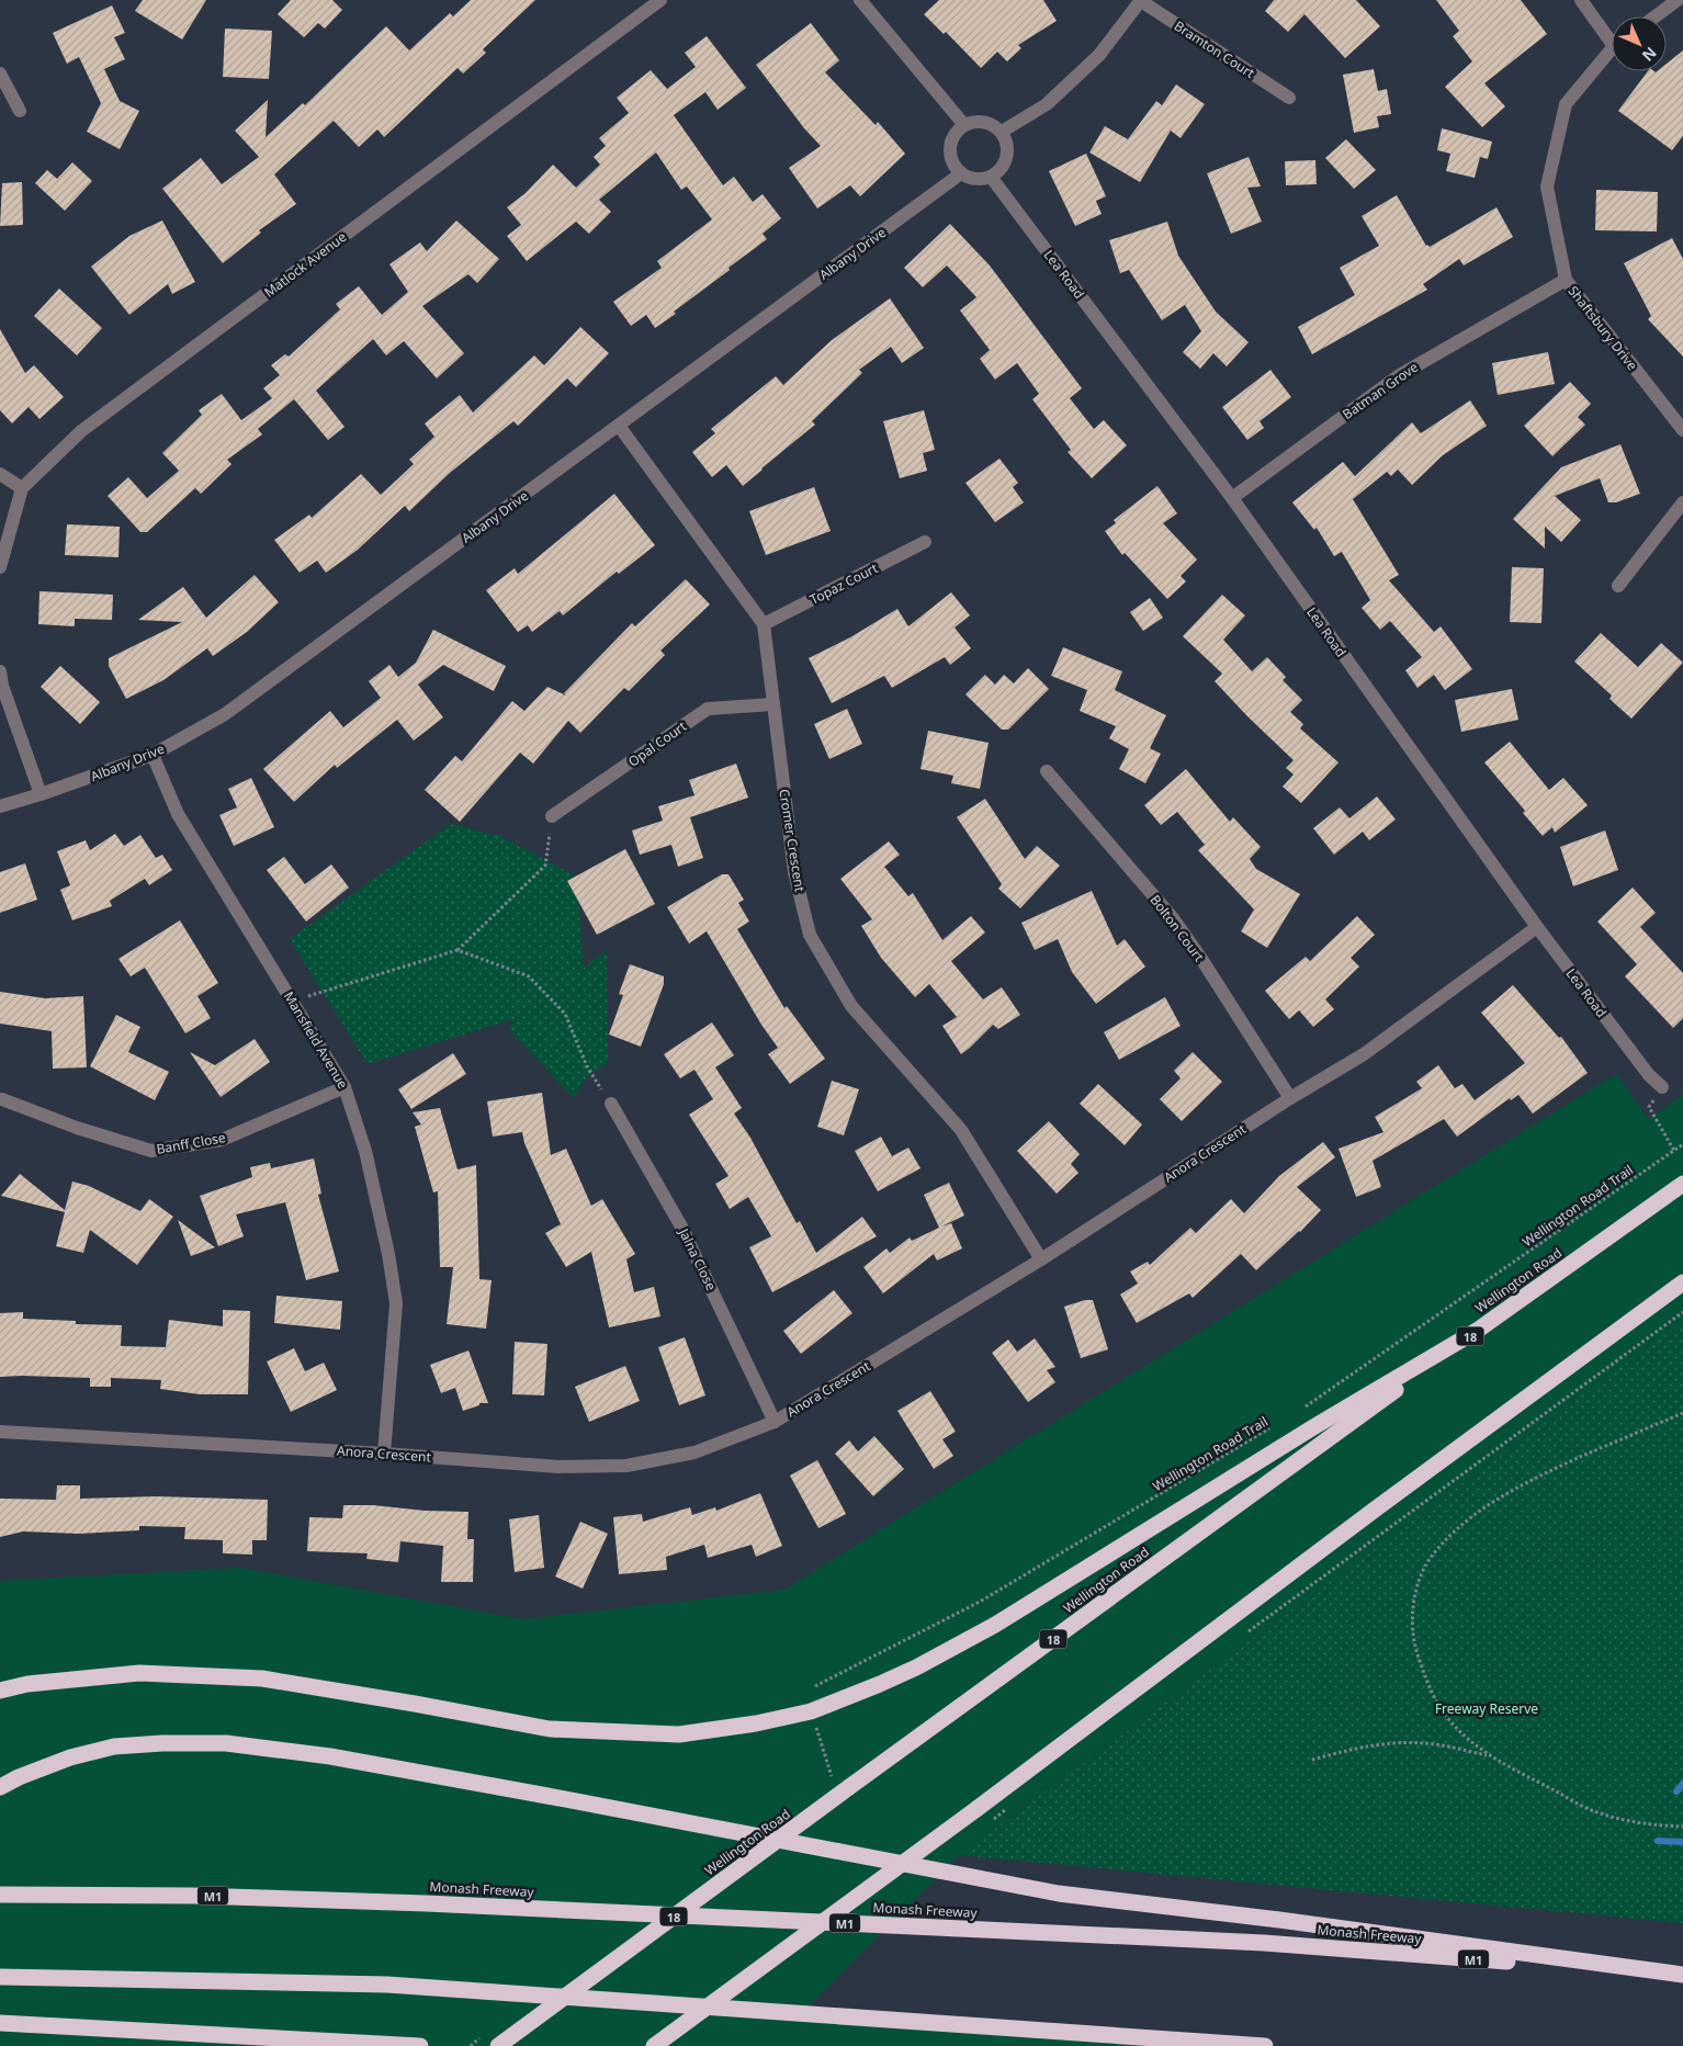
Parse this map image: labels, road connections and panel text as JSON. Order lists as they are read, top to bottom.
{
  "streets": {
    "highway": [
      "Wellington Road",
      "18",
      "Monash Freeway",
      "M1"
    ],
    "street": [
      "Bramton Court",
      "Albany Drive",
      "Matlock Avenue",
      "Lea Road",
      "Shaftsbury Drive",
      "Batman Grove",
      "Topaz Court",
      "Opal Court",
      "Cromer Crescent",
      "Bolton Court",
      "Mansfield Avenue",
      "Banff Close",
      "Anora Crescent",
      "Jalna Close"
    ],
    "path": ["Wellington Road Trail"]
  },
  "crossings": [
    ["Albany Drive", "Lea Road"],
    ["Albany Drive", "Cromer Crescent"],
    ["Albany Drive", "Mansfield Avenue"],
    ["Lea Road", "Batman Grove"],
    ["Lea Road", "Anora Crescent"],
    ["Shaftsbury Drive", "Batman Grove"],
    ["Topaz Court", "Cromer Crescent"],
    ["Opal Court", "Cromer Crescent"],
    ["Cromer Crescent", "Anora Crescent"],
    ["Bolton Court", "Anora Crescent"],
    ["Mansfield Avenue", "Banff Close"],
    ["Mansfield Avenue", "Anora Crescent"],
    ["Anora Crescent", "Jalna Close"]
  ],
  "parks": ["Freeway Reserve"],
  "north": "bottom right"
}
